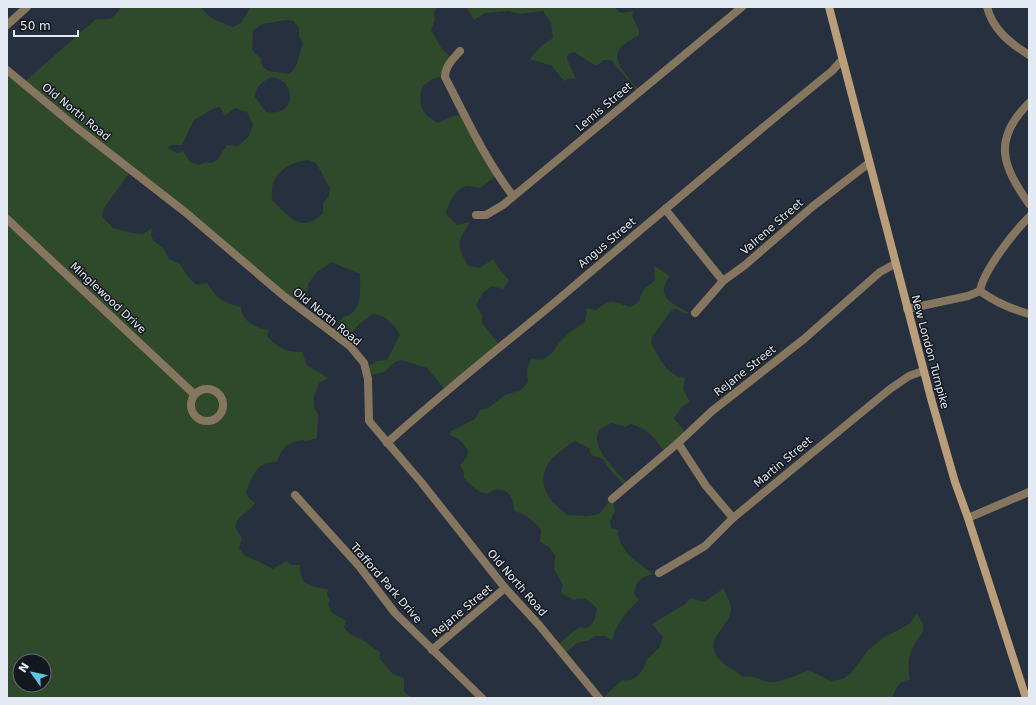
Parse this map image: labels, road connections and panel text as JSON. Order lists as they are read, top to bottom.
{
  "streets": {
    "main road": ["New London Turnpike"],
    "street": [
      "Lemis Street",
      "Old North Road",
      "Valrene Street",
      "Angus Street",
      "Minglewood Drive",
      "Rejane Street",
      "Martin Street",
      "Trafford Park Drive"
    ]
  },
  "crossings": [
    ["Old North Road", "Angus Street"],
    ["Old North Road", "Rejane Street"],
    ["Valrene Street", "New London Turnpike"],
    ["Angus Street", "New London Turnpike"],
    ["New London Turnpike", "Rejane Street"],
    ["New London Turnpike", "Martin Street"],
    ["Rejane Street", "Trafford Park Drive"]
  ],
  "scale_bar": "50 m",
  "north": "top left"
}
